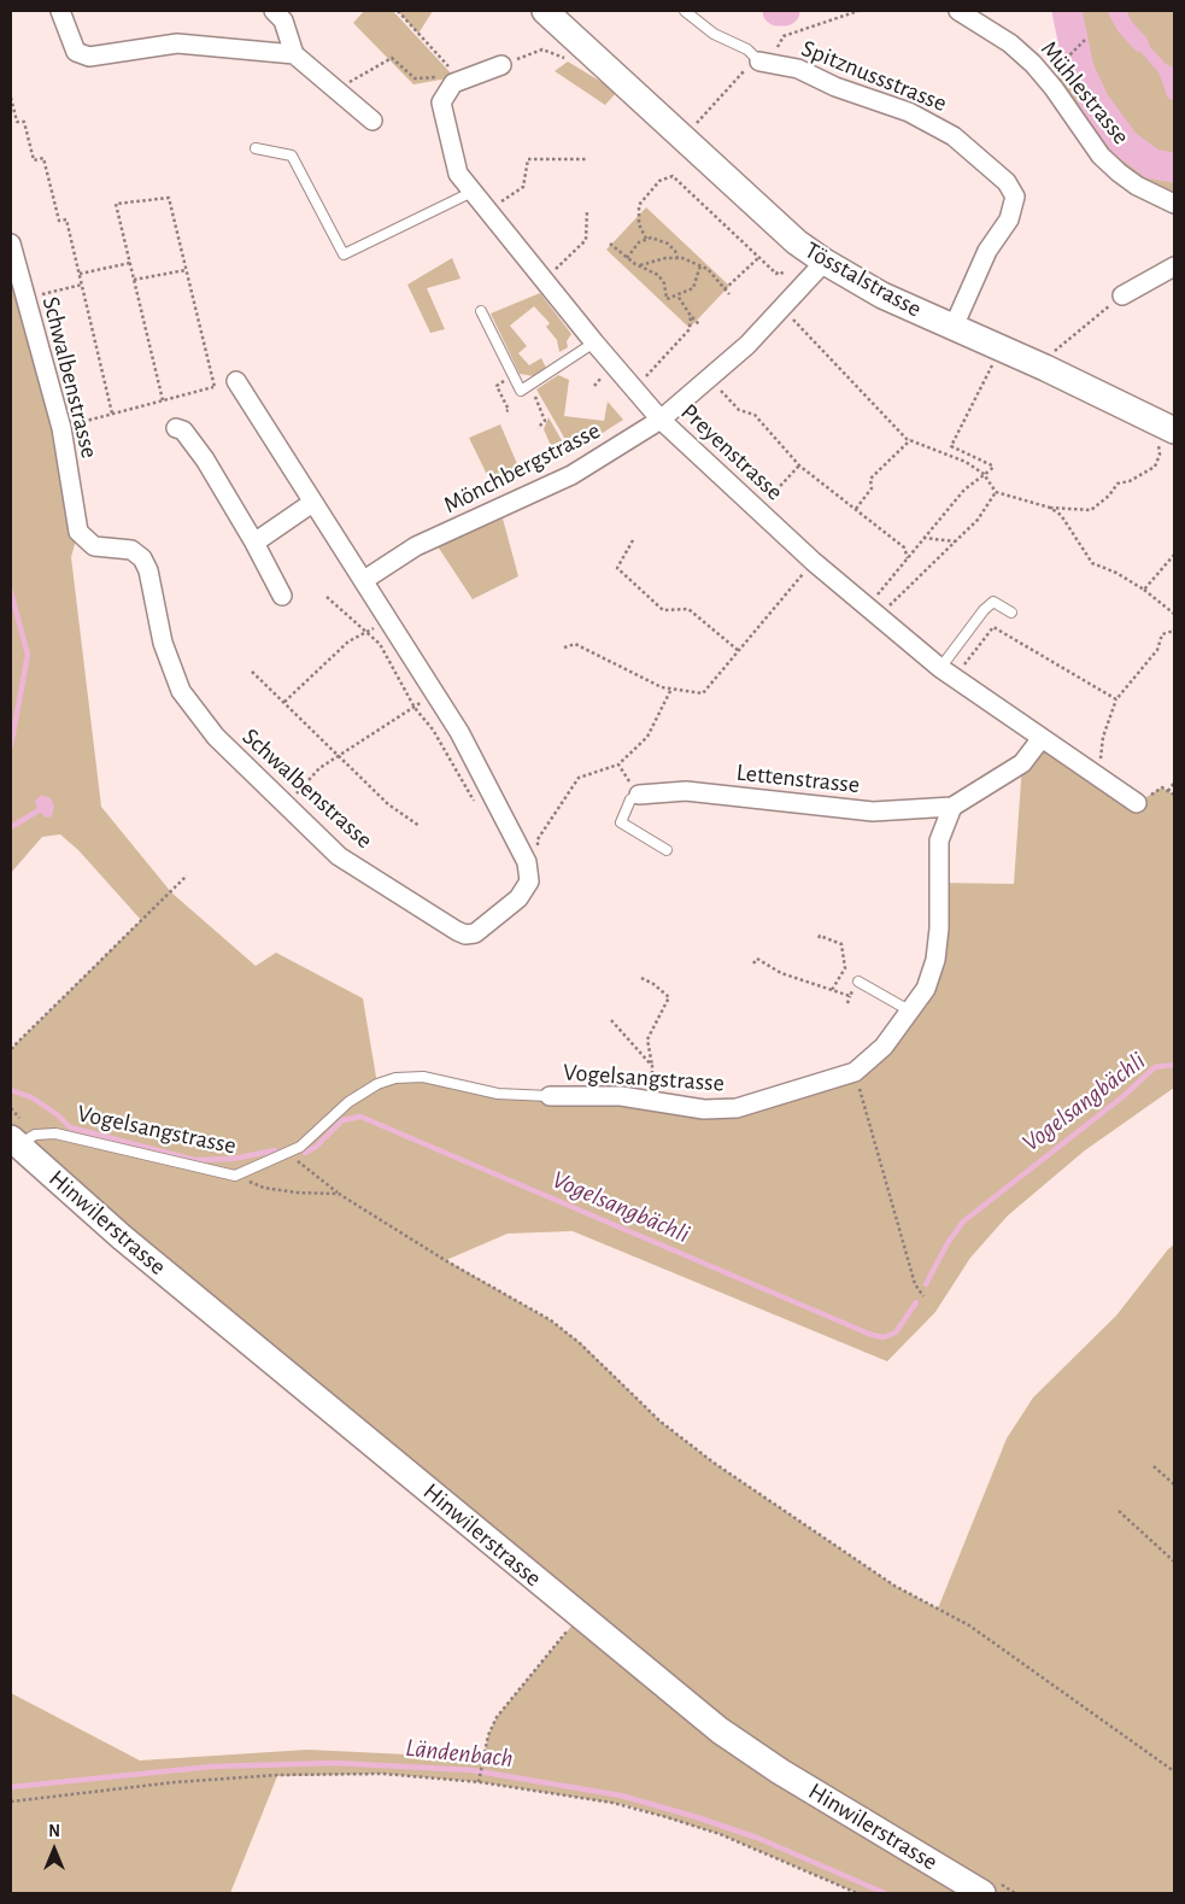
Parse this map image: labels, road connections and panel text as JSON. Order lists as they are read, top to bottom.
{
  "streets": {
    "main road": ["Tösstalstrasse", "Hinwilerstrasse"],
    "street": [
      "Spitznussstrasse",
      "Mühlestrasse",
      "Schwalbenstrasse",
      "Preyenstrasse",
      "Mönchbergstrasse",
      "Lettenstrasse",
      "Vogelsangstrasse"
    ]
  },
  "crossings": [
    ["Spitznussstrasse", "Tösstalstrasse"],
    ["Tösstalstrasse", "Mönchbergstrasse"],
    ["Schwalbenstrasse", "Mönchbergstrasse"],
    ["Preyenstrasse", "Mönchbergstrasse"],
    ["Lettenstrasse", "Vogelsangstrasse"],
    ["Vogelsangstrasse", "Hinwilerstrasse"]
  ],
  "water": ["Vogelsangbächli", "Ländenbach"],
  "north": "top"
}
